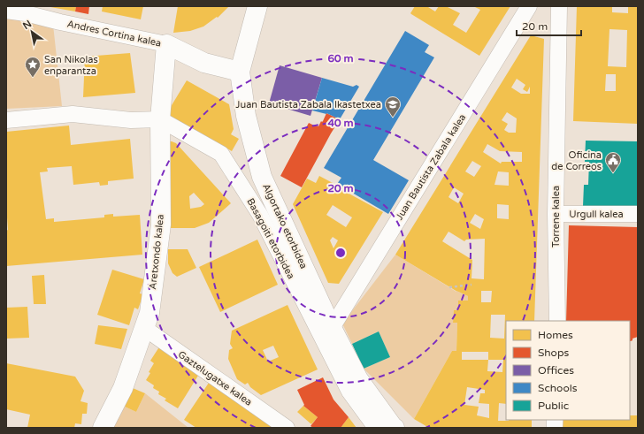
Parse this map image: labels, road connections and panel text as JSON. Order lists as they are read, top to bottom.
{
  "streets": {
    "street": [
      "Andres Cortina kalea",
      "Juan Bautista Zabala kalea",
      "Urgull kalea",
      "Torrene kalea",
      "Algortako etorbidea",
      "Basagoiti etorbidea",
      "Aretxondo kalea",
      "Gaztelugatxe kalea"
    ]
  },
  "crossings": [
    ["Andres Cortina kalea", "Algortako etorbidea"],
    ["Andres Cortina kalea", "Aretxondo kalea"],
    ["Juan Bautista Zabala kalea", "Algortako etorbidea"],
    ["Urgull kalea", "Torrene kalea"],
    ["Algortako etorbidea", "Basagoiti etorbidea"],
    ["Basagoiti etorbidea", "Aretxondo kalea"],
    ["Aretxondo kalea", "Gaztelugatxe kalea"]
  ],
  "places": {
    "place": ["San Nikolas enparantza"],
    "school or university": ["Juan Bautista Zabala Ikastetxea"],
    "public building": ["Oficina de Correos"]
  },
  "legend": [
    "Homes",
    "Shops",
    "Offices",
    "Schools",
    "Public"
  ],
  "scale_bar": "20 m",
  "north": "top left",
  "rings": ["60 m", "40 m", "20 m"]
}
